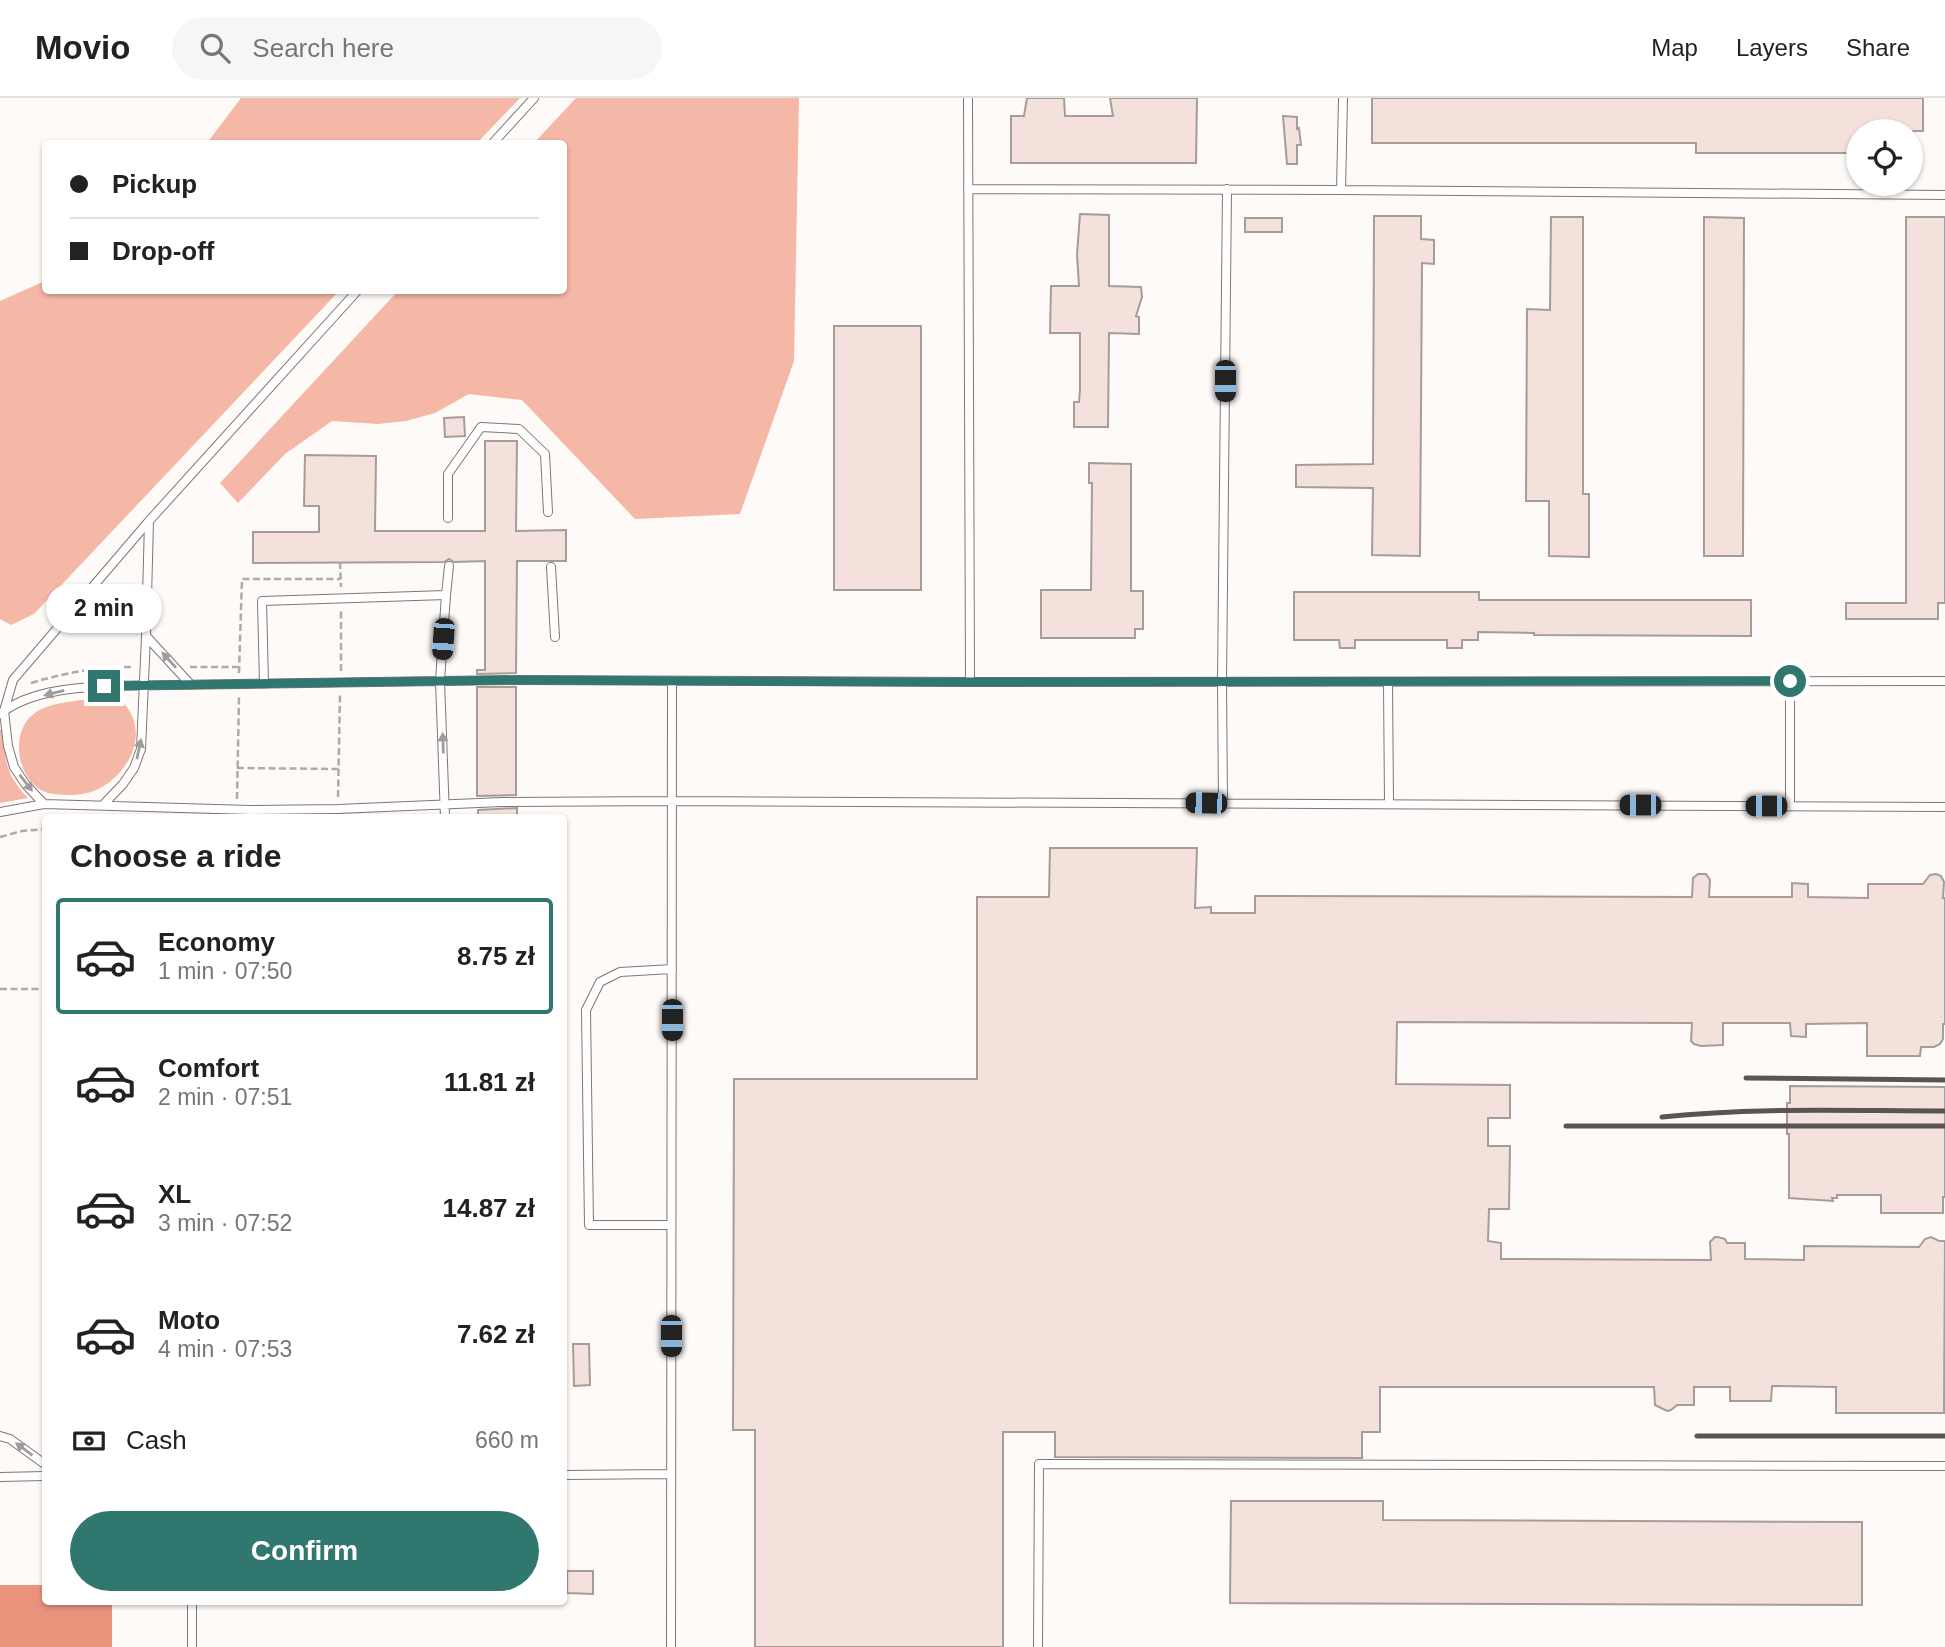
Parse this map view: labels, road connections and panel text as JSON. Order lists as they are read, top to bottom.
{
  "page": {
    "header": "Movio",
    "search": "Search here",
    "nav": ["Map", "Layers", "Share"],
    "banner": ["Pickup", "Drop-off"],
    "bubble": "2 min",
    "heading": "Choose a ride",
    "list": [
      {
        "name": "Economy",
        "note": "1 min · 07:50",
        "value": "8.75 zł"
      },
      {
        "name": "Comfort",
        "note": "2 min · 07:51",
        "value": "11.81 zł"
      },
      {
        "name": "XL",
        "note": "3 min · 07:52",
        "value": "14.87 zł"
      },
      {
        "name": "Moto",
        "note": "4 min · 07:53",
        "value": "7.62 zł"
      }
    ],
    "pay": ["Cash", "660 m"],
    "buttons": "Confirm"
  }
}
